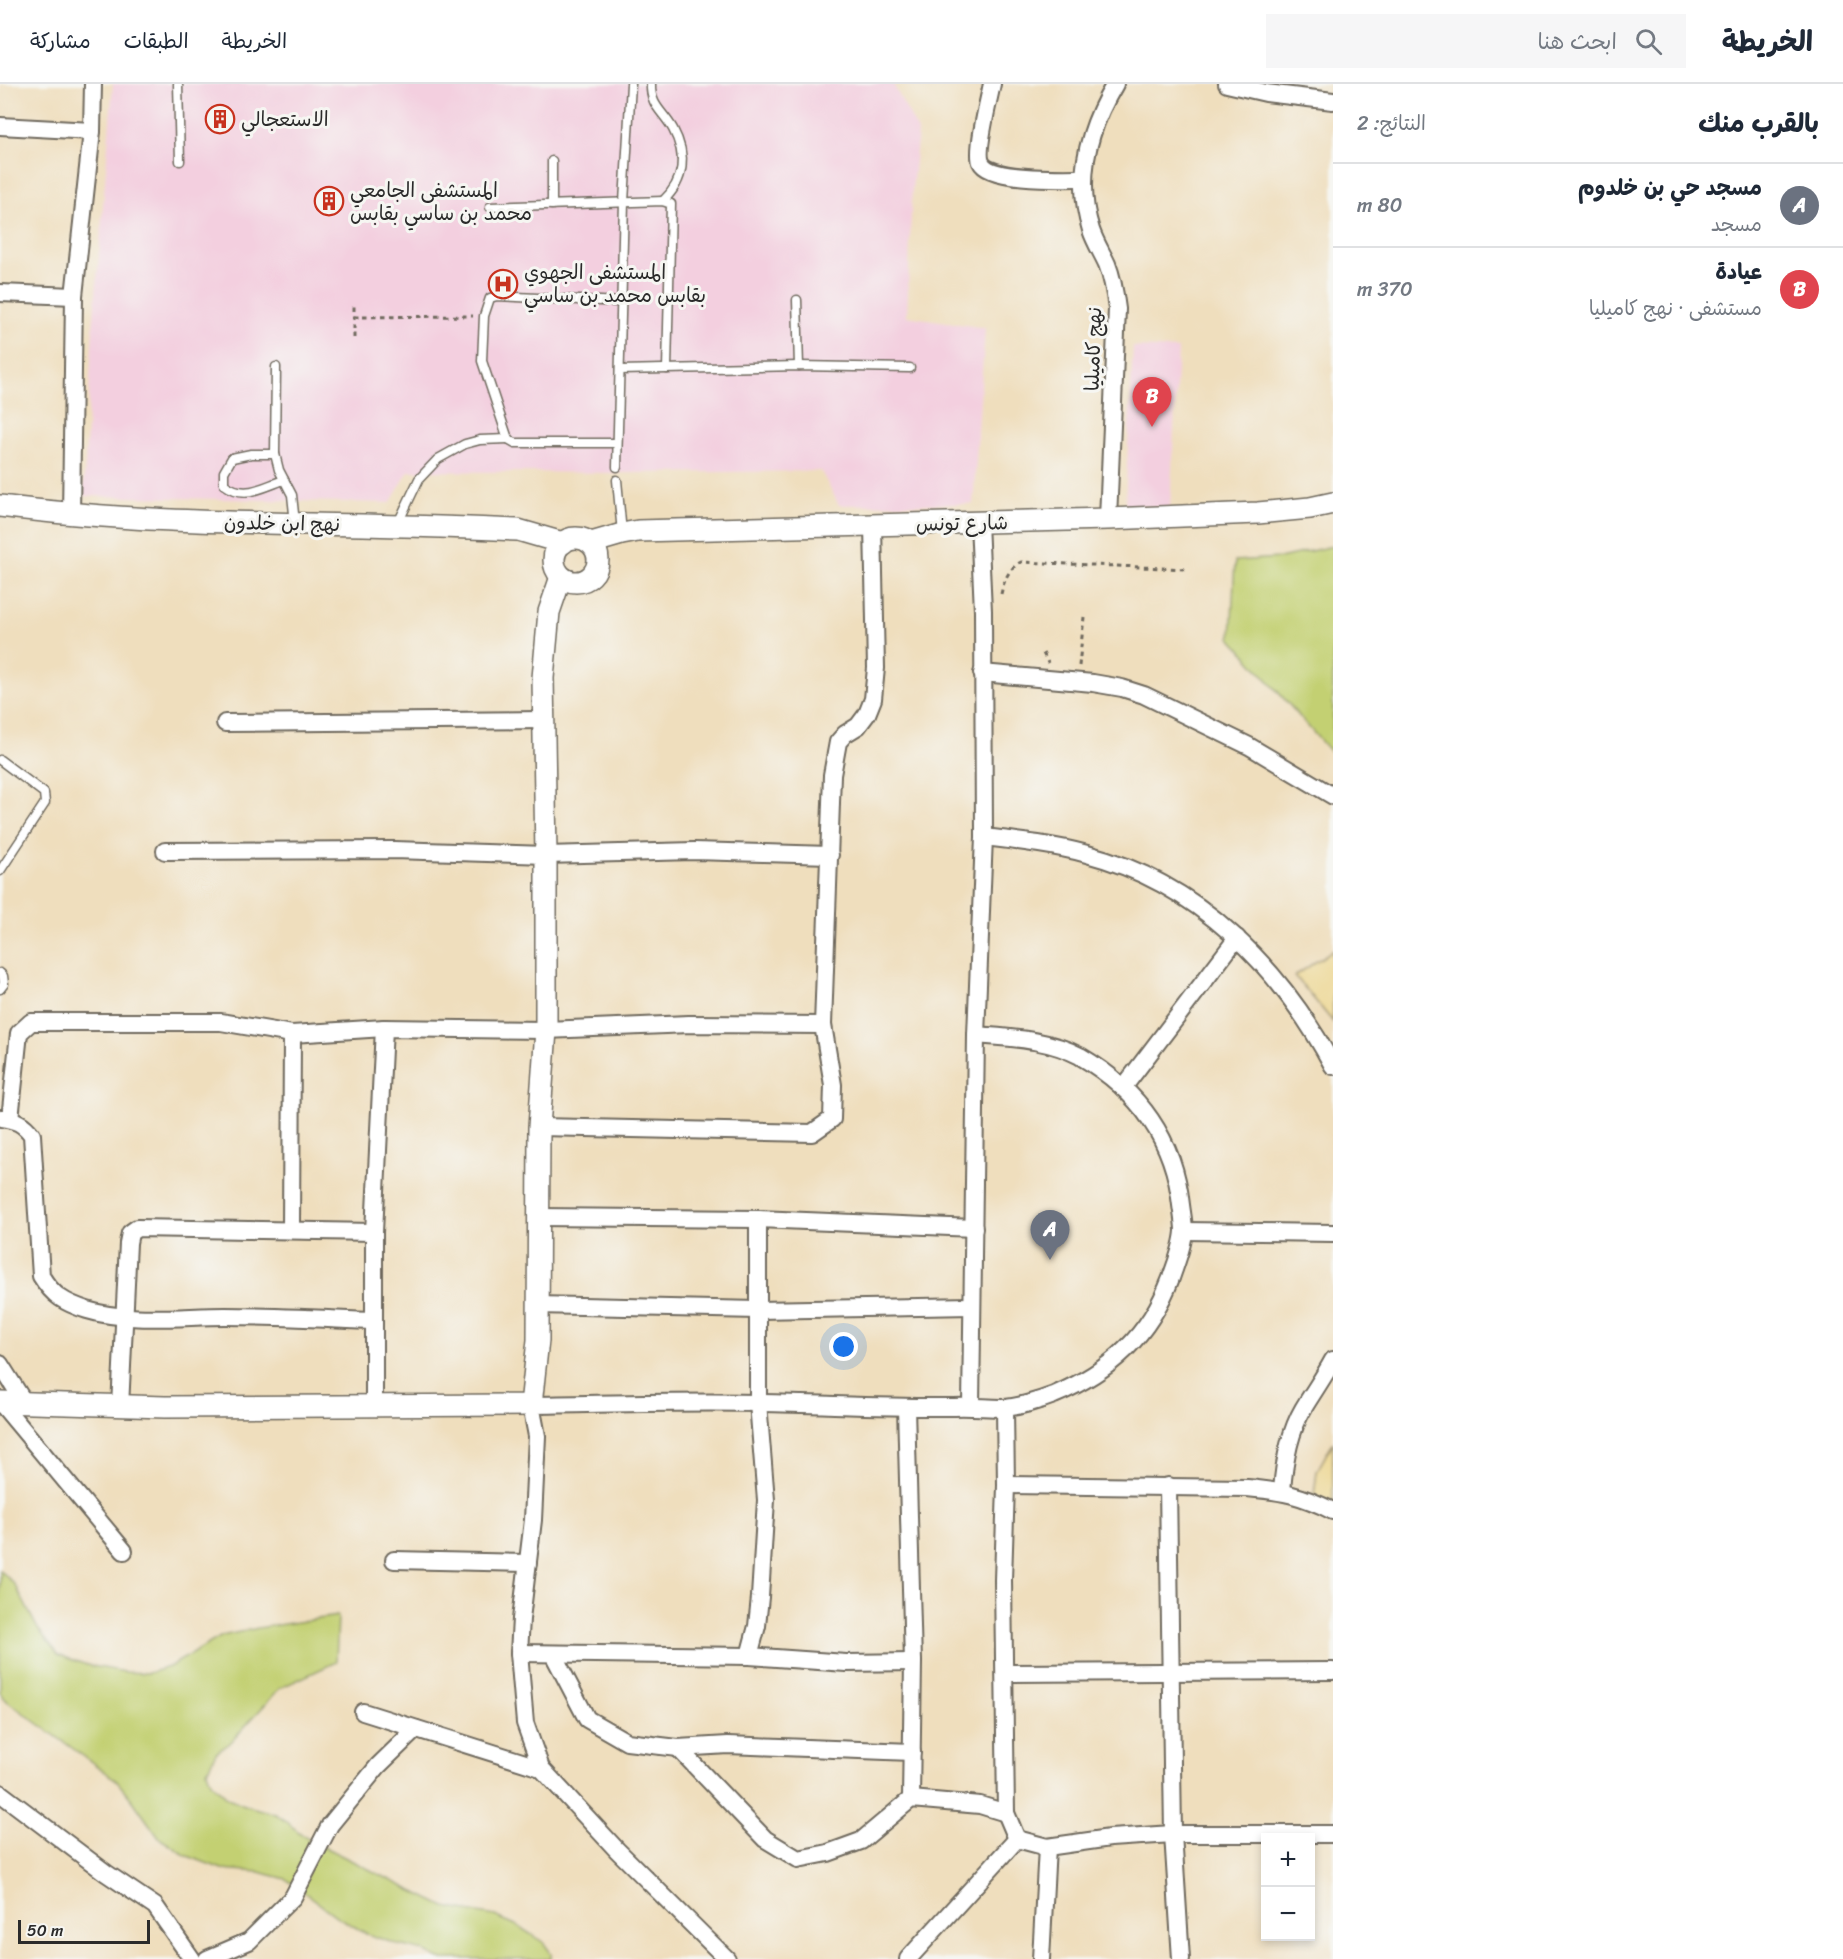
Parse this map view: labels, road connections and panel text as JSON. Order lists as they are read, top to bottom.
{
  "streets": {
    "street": ["نهج كاميليا", "نهج ابن خلدون", "شارع تونس"]
  },
  "crossings": [
    ["نهج كاميليا", "شارع تونس"],
    ["نهج ابن خلدون", "شارع تونس"]
  ],
  "places": {
    "building": ["الاستعجالي", "المستشفى الجامعي محمد بن ساسي بقابس"],
    "hospital": ["المستشفى الجهوي بقابس محمد بن ساسي"]
  },
  "scale_bar": "50 m",
  "page": {
    "header": "الخريطة",
    "search": "ابحث هنا",
    "nav": ["الخريطة", "الطبقات", "مشاركة"],
    "heading": ["بالقرب منك", "النتائج: 2"],
    "list": [
      {
        "mark": "A",
        "name": "مسجد حي بن خلدوم",
        "note": "مسجد",
        "value": "80 m"
      },
      {
        "mark": "B",
        "name": "عيادة",
        "note": "مستشفى · نهج كاميليا",
        "value": "370 m"
      }
    ],
    "pins": ["B", "A"],
    "map_buttons": ["+", "−"],
    "scale": "50 m"
  }
}
